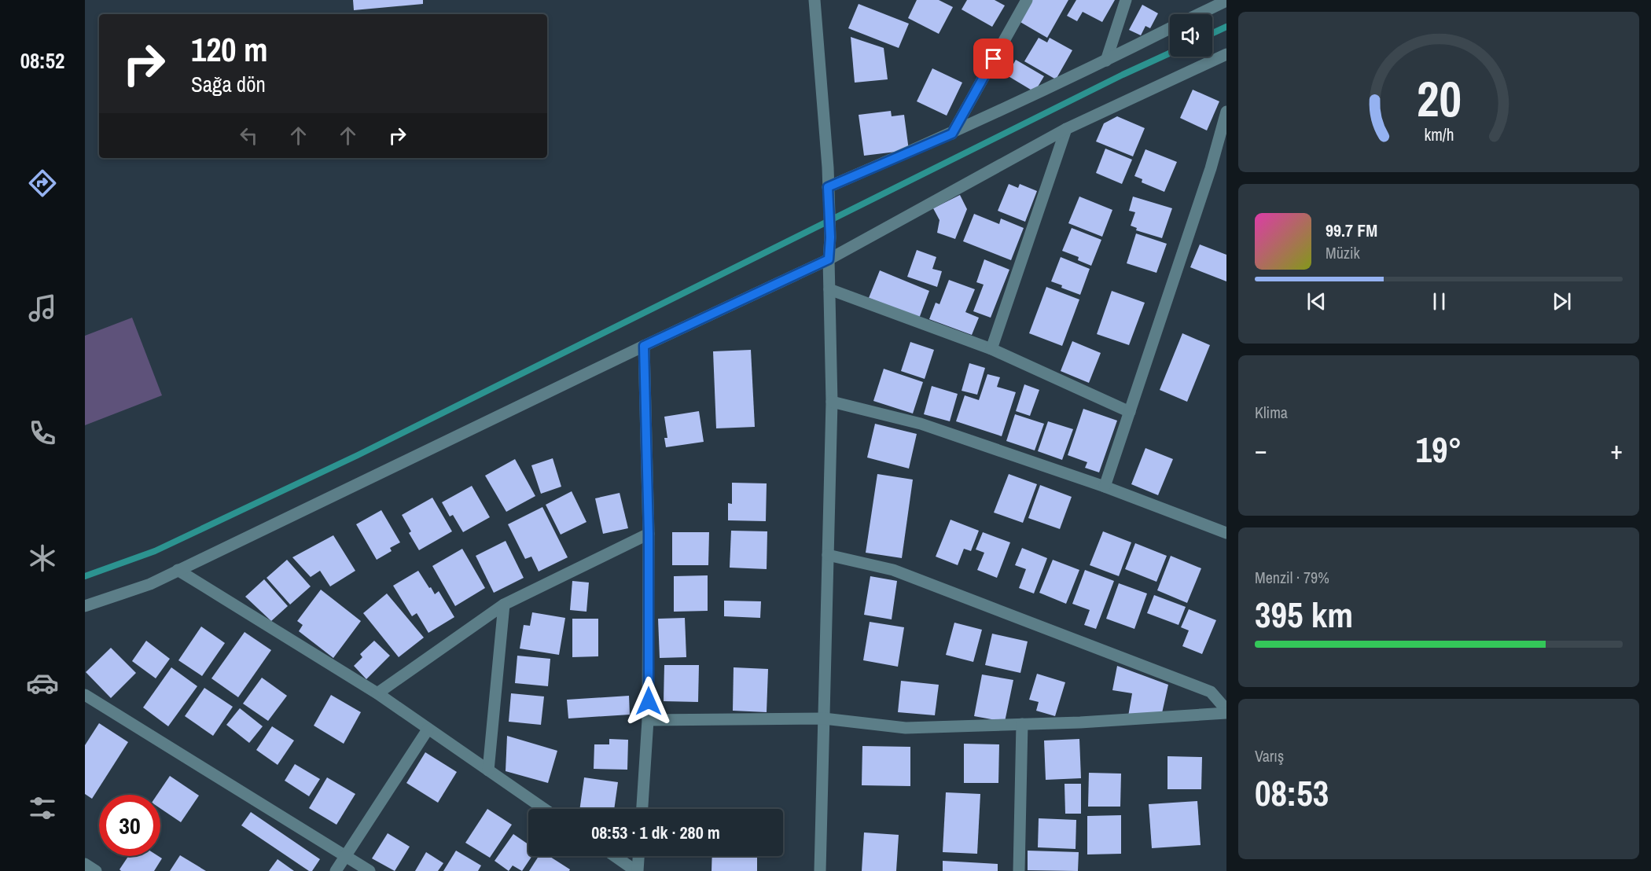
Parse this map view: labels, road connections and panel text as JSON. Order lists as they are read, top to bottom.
{
  "page": {
    "tabs": "08:52",
    "turn": ["120 m", "Sağa dön"],
    "song": ["99.7 FM", "Müzik"],
    "tile": [
      "Klima",
      ["Menzil · 79%", "395 km"],
      ["Varış", "08:53"]
    ],
    "heat": ["−", "19°", "+"],
    "limit": "30",
    "trip": "08:53 · 1 dk · 280 m",
    "gauge": ["20", "km/h"]
  }
}
